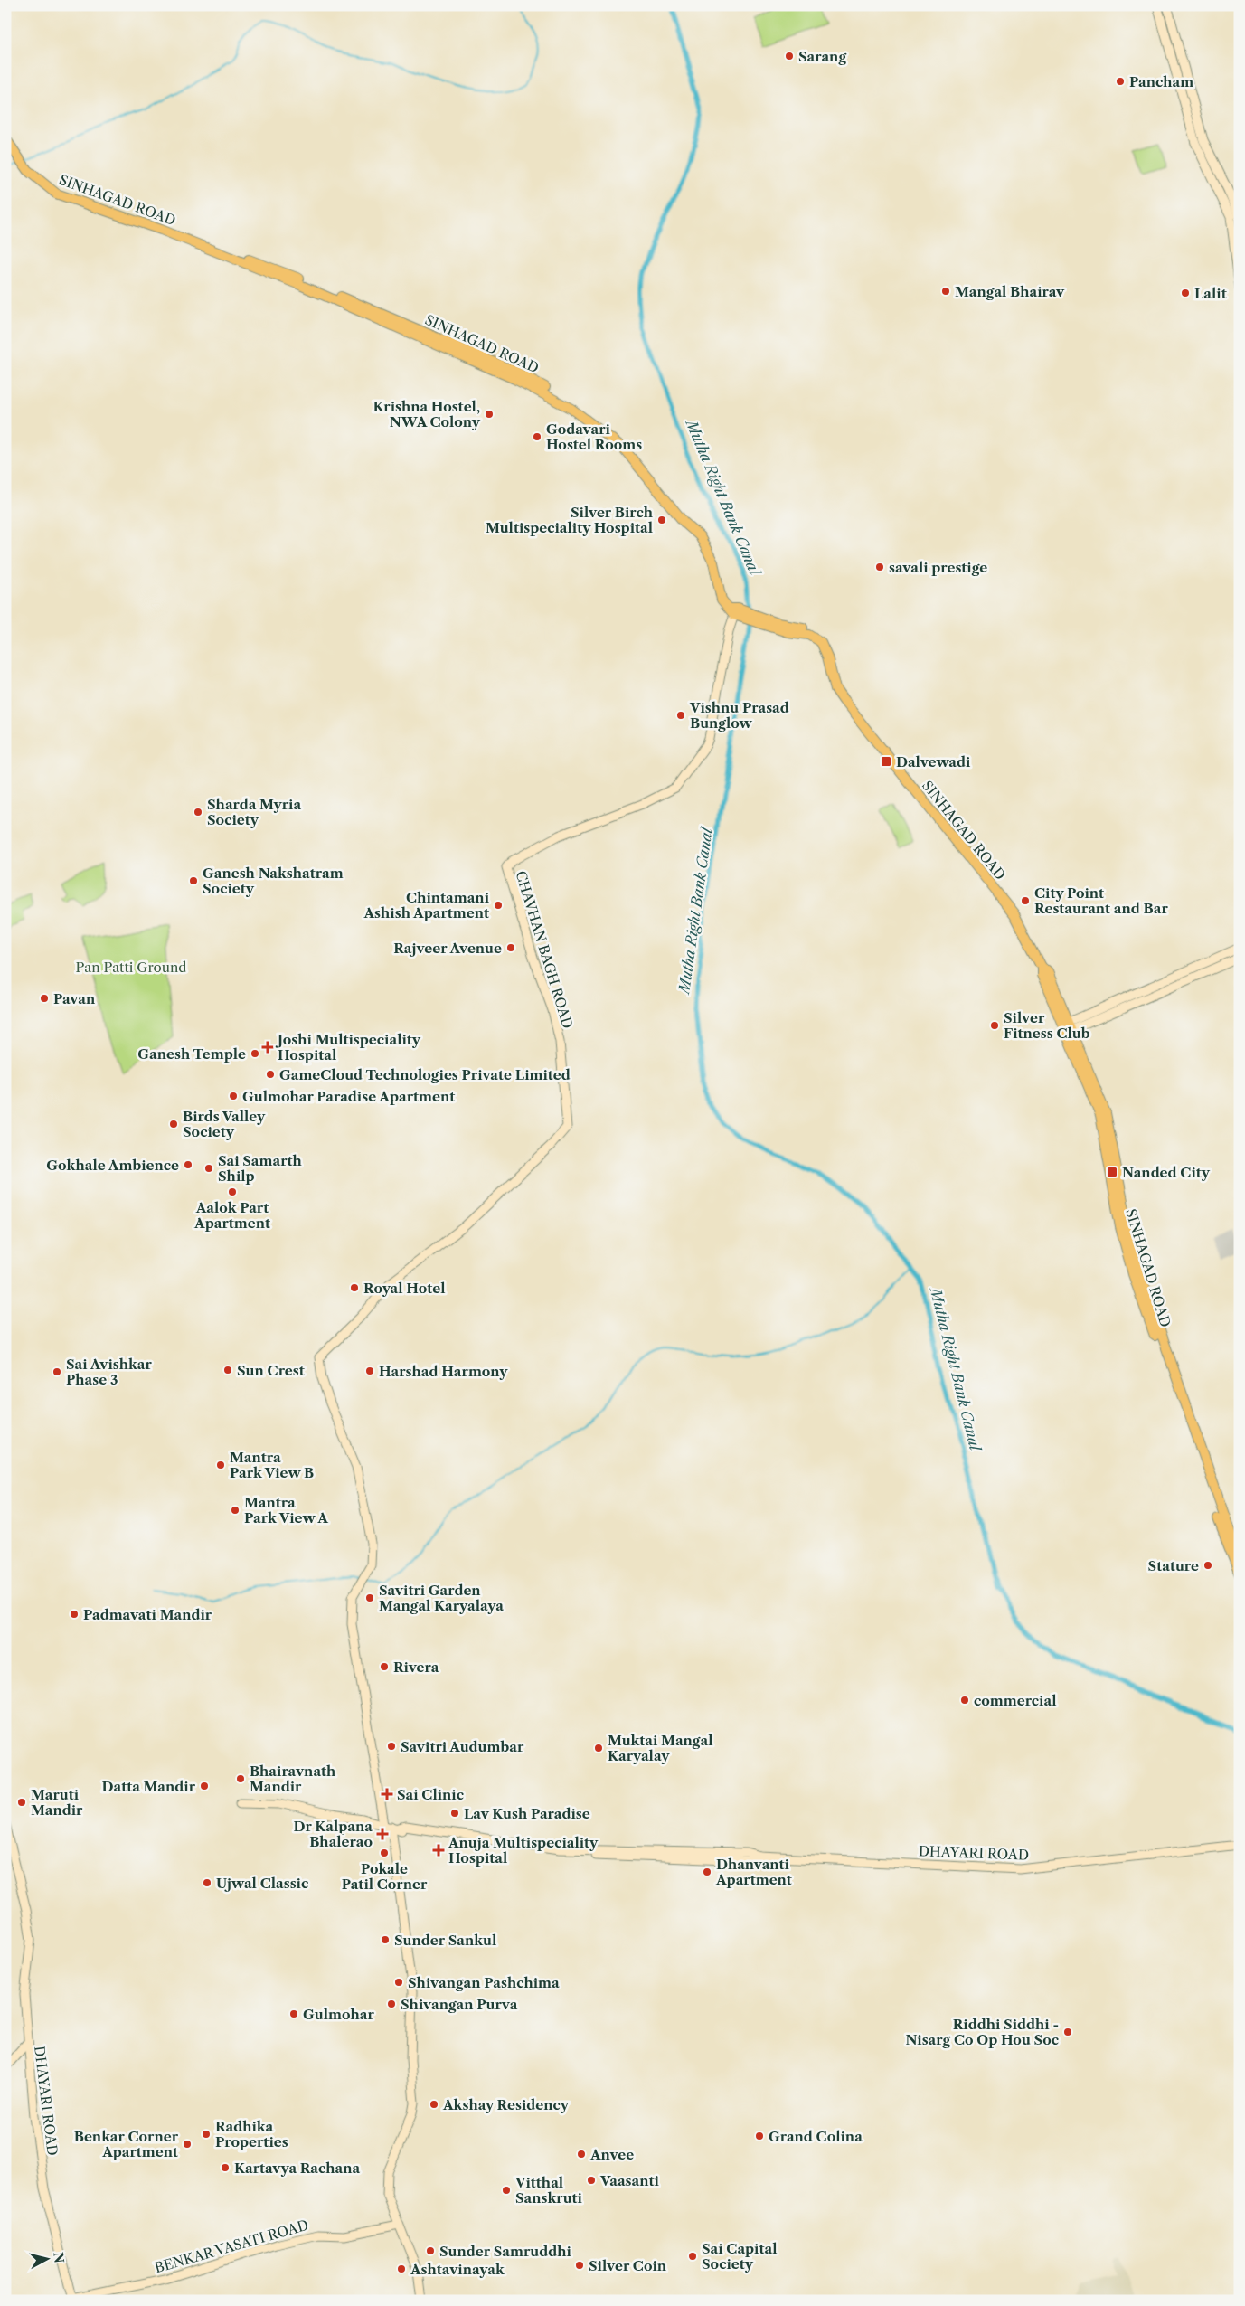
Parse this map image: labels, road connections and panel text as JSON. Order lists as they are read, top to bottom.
{
  "streets": {
    "main road": ["SINHAGAD ROAD"],
    "street": ["CHAVHAN BAGH ROAD", "DHAYARI ROAD", "BENKAR VASATI ROAD"]
  },
  "crossings": [
    ["SINHAGAD ROAD", "CHAVHAN BAGH ROAD"],
    ["CHAVHAN BAGH ROAD", "DHAYARI ROAD"],
    ["DHAYARI ROAD", "BENKAR VASATI ROAD"]
  ],
  "water": ["Mutha Right Bank Canal"],
  "parks": ["Pan Patti Ground"],
  "places": {
    "other": [
      "Sarang",
      "Pancham",
      "Mangal Bhairav",
      "Lalit",
      "Krishna Hostel, NWA Colony",
      "Godavari Hostel Rooms",
      "Silver Birch Multispeciality Hospital",
      "savali prestige",
      "Vishnu Prasad Bunglow",
      "Sharda Myria Society",
      "Ganesh Nakshatram Society",
      "City Point Restaurant and Bar",
      "Chintamani Ashish Apartment",
      "Rajveer Avenue",
      "Pavan",
      "Silver Fitness Club",
      "Ganesh Temple",
      "GameCloud Technologies Private Limited",
      "Gulmohar Paradise Apartment",
      "Birds Valley Society",
      "Gokhale Ambience",
      "Sai Samarth Shilp",
      "Aalok Part Apartment",
      "Royal Hotel",
      "Sun Crest",
      "Harshad Harmony",
      "Sai Avishkar Phase 3",
      "Mantra Park View B",
      "Mantra Park View A",
      "Stature",
      "Savitri Garden Mangal Karyalaya",
      "Padmavati Mandir",
      "Rivera",
      "commercial",
      "Savitri Audumbar",
      "Muktai Mangal Karyalay",
      "Bhairavnath Mandir",
      "Datta Mandir",
      "Maruti Mandir",
      "Lav Kush Paradise",
      "Pokale Patil Corner",
      "Dhanvanti Apartment",
      "Ujwal Classic",
      "Sunder Sankul",
      "Shivangan Pashchima",
      "Shivangan Purva",
      "Gulmohar",
      "Riddhi Siddhi - Nisarg Co Op Hou Soc",
      "Akshay Residency",
      "Radhika Properties",
      "Grand Colina",
      "Benkar Corner Apartment",
      "Anvee",
      "Kartavya Rachana",
      "Vaasanti",
      "Vitthal Sanskruti",
      "Sunder Samruddhi",
      "Sai Capital Society",
      "Silver Coin",
      "Ashtavinayak"
    ],
    "transit": ["Dalvewadi", "Nanded City"],
    "health": [
      "Joshi Multispeciality Hospital",
      "Sai Clinic",
      "Dr Kalpana Bhalerao",
      "Anuja Multispeciality Hospital"
    ]
  },
  "north": "right"
}
